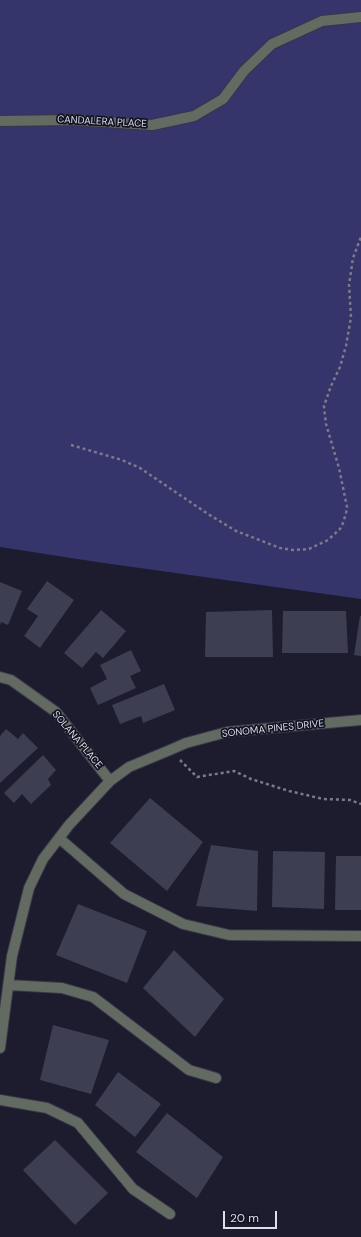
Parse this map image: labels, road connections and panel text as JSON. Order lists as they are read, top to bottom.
{
  "streets": {
    "street": ["CANDALERA PLACE", "SONOMA PINES DRIVE", "SOLANA PLACE"]
  },
  "crossings": [
    ["SONOMA PINES DRIVE", "SOLANA PLACE"]
  ],
  "scale_bar": "20 m"
}
